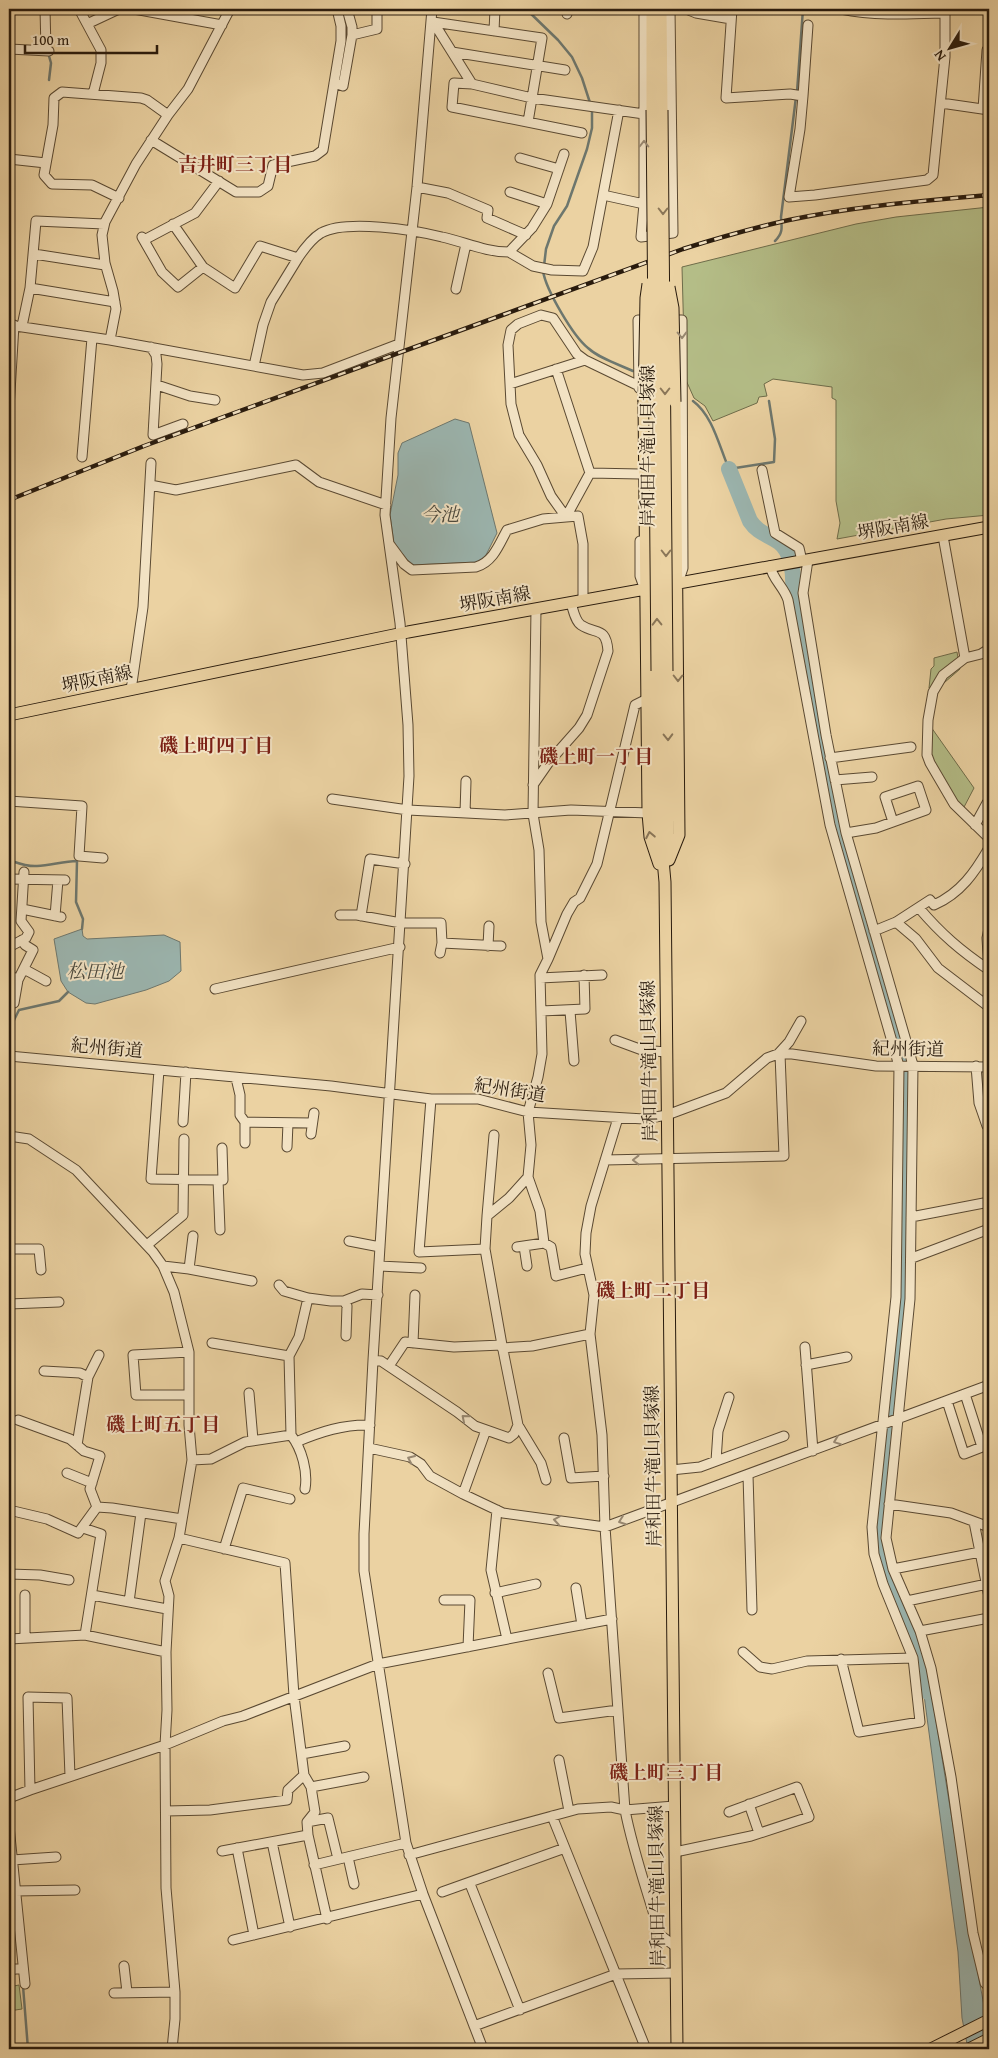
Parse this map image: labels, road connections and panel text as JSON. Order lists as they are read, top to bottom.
{
  "streets": {
    "main road": ["岸和田牛滝山貝塚線", "堺阪南線"],
    "street": ["紀州街道"]
  },
  "crossings": [
    ["岸和田牛滝山貝塚線", "紀州街道"]
  ],
  "districts": [
    "吉井町三丁目",
    "磯上町四丁目",
    "磯上町一丁目",
    "磯上町二丁目",
    "磯上町五丁目",
    "磯上町三丁目"
  ],
  "water": ["今池", "松田池"],
  "scale_bar": "100 m",
  "north": "bottom left"
}
